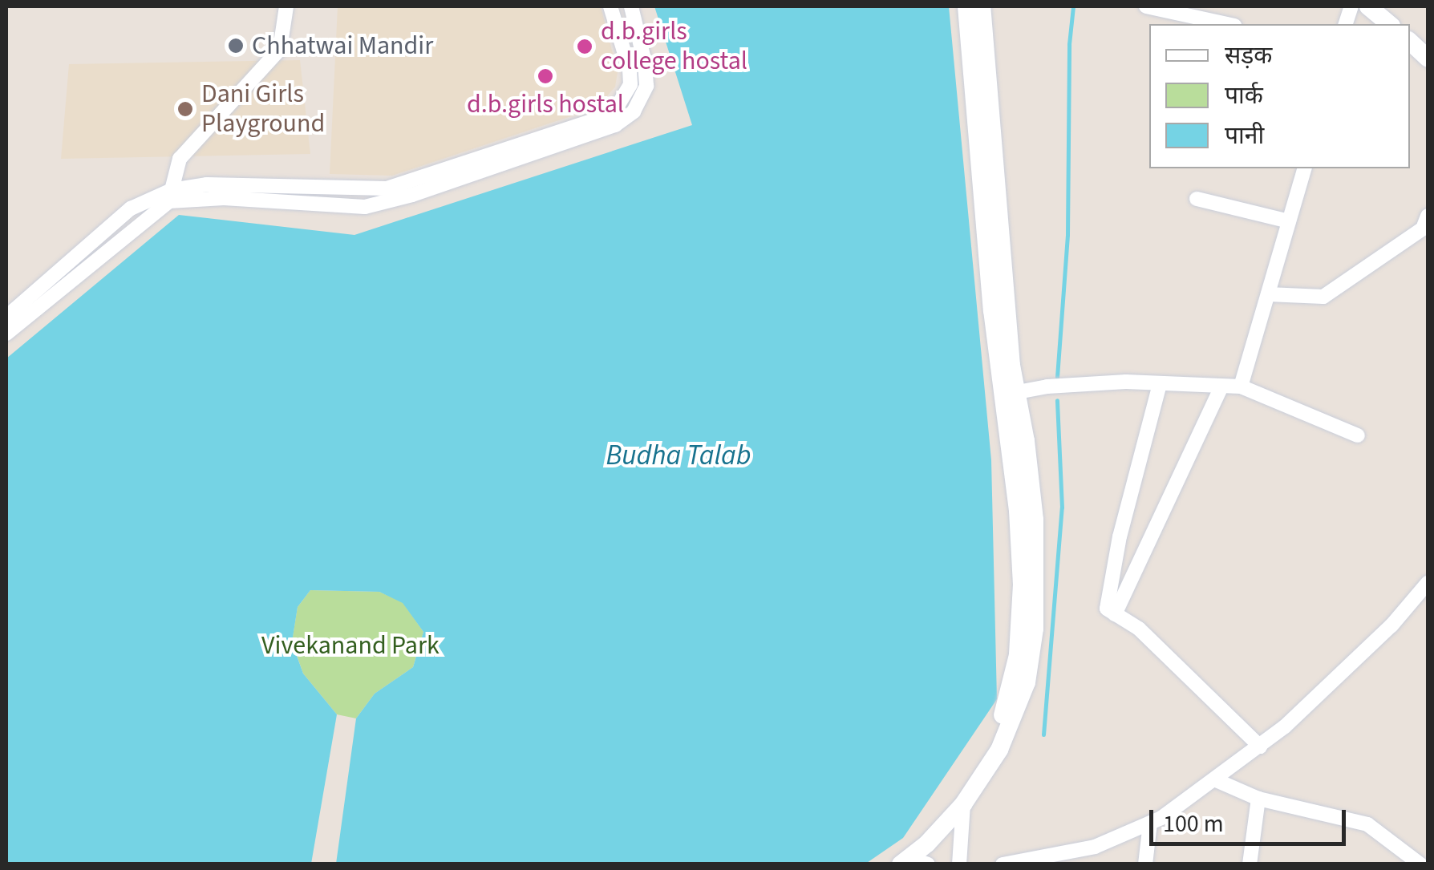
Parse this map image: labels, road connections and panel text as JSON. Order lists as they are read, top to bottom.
{
  "water": ["Budha Talab"],
  "parks": ["Vivekanand Park"],
  "places": [
    "Chhatwai Mandir",
    "d.b.girls college hostal",
    "d.b.girls hostal",
    "Dani Girls Playground"
  ],
  "legend": ["सड़क", "पार्क", "पानी"],
  "scale_bar": "100 m"
}
